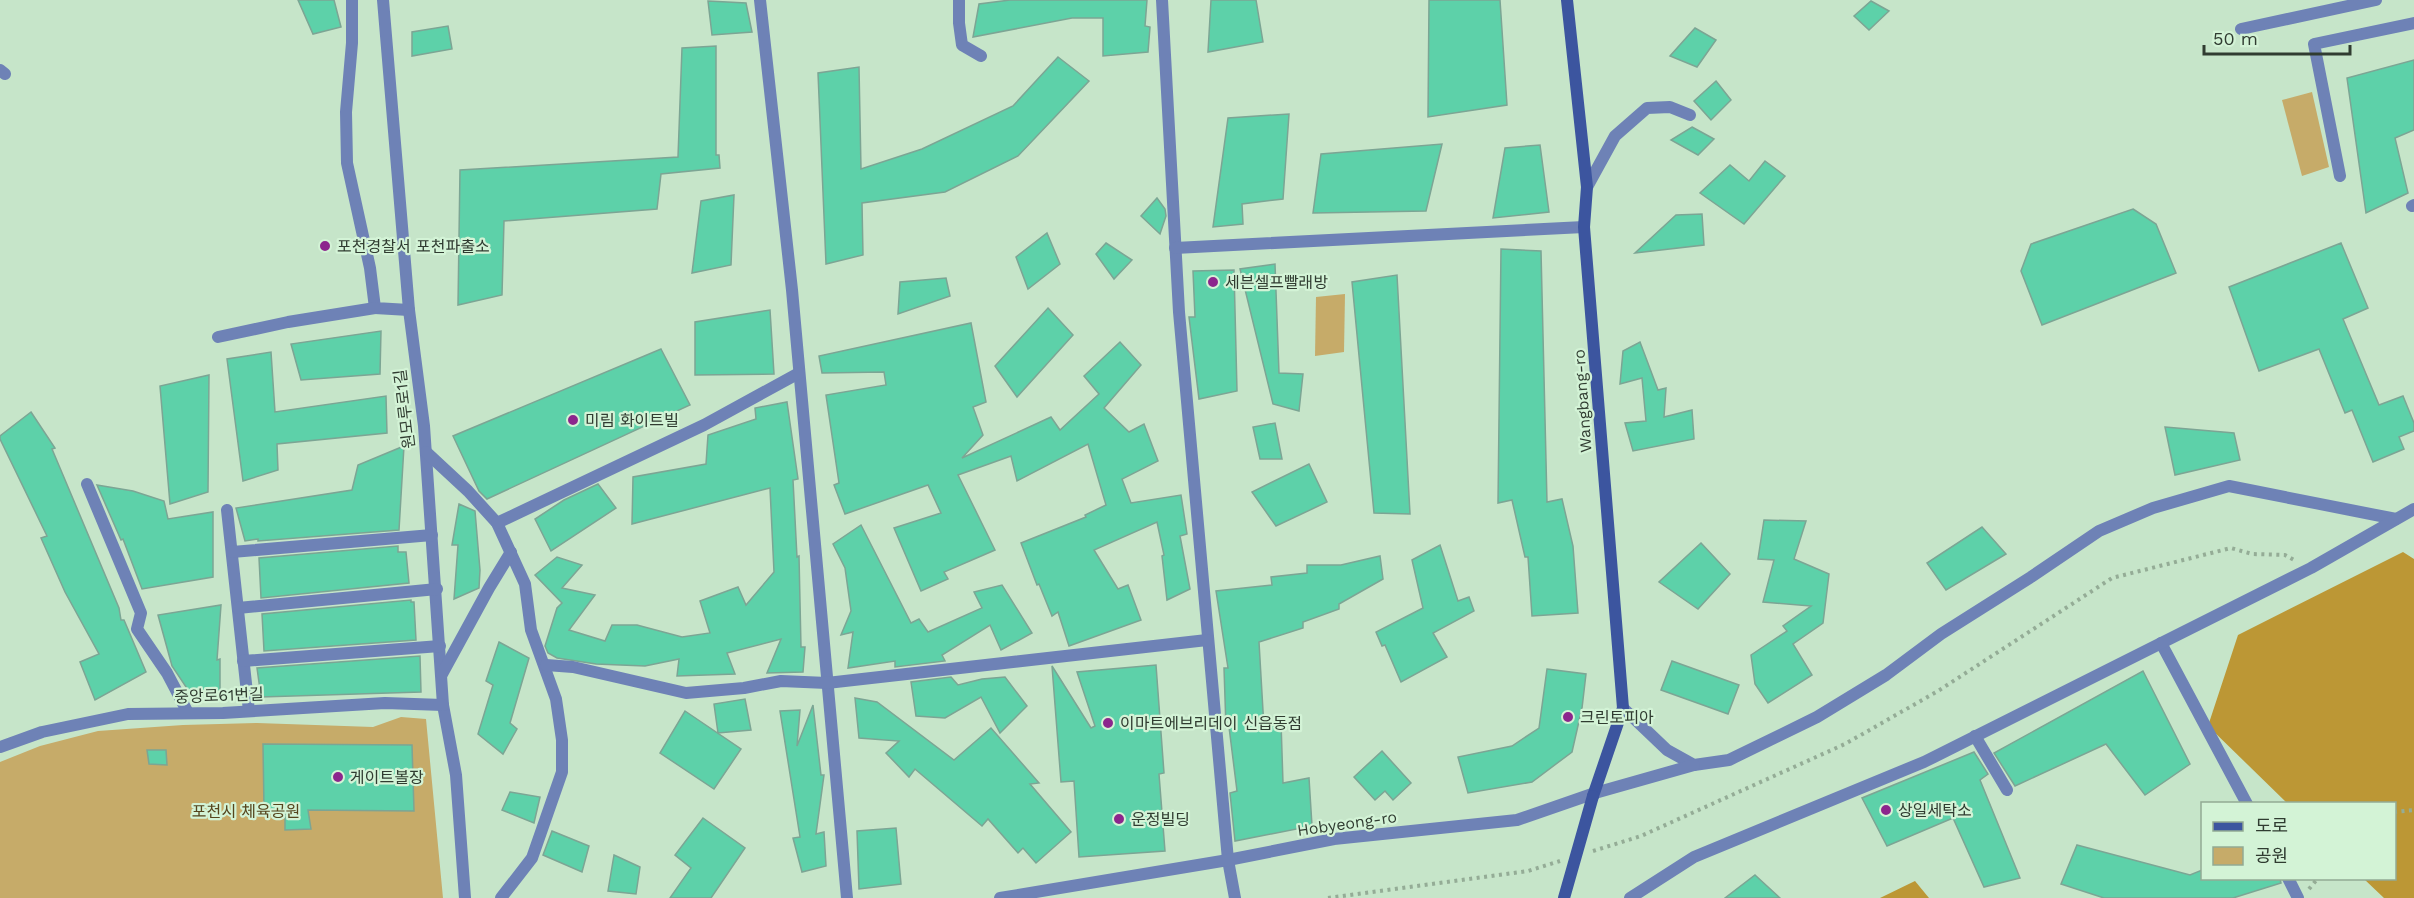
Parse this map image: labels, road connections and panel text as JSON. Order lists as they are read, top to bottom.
{
  "streets": {
    "main road": ["Wangbang-ro"],
    "street": ["원모루로1길", "중앙로61번길", "Hobyeong-ro"]
  },
  "crossings": [
    ["Wangbang-ro", "Hobyeong-ro"],
    ["원모루로1길", "중앙로61번길"]
  ],
  "parks": ["포천시 체육공원"],
  "places": [
    "포천경찰서 포천파출소",
    "세븐셀프빨래방",
    "미림 화이트빌",
    "크린토피아",
    "이마트에브리데이 신읍동점",
    "게이트볼장",
    "상일세탁소",
    "운정빌딩"
  ],
  "legend": ["도로", "공원"],
  "scale_bar": "50 m"
}
